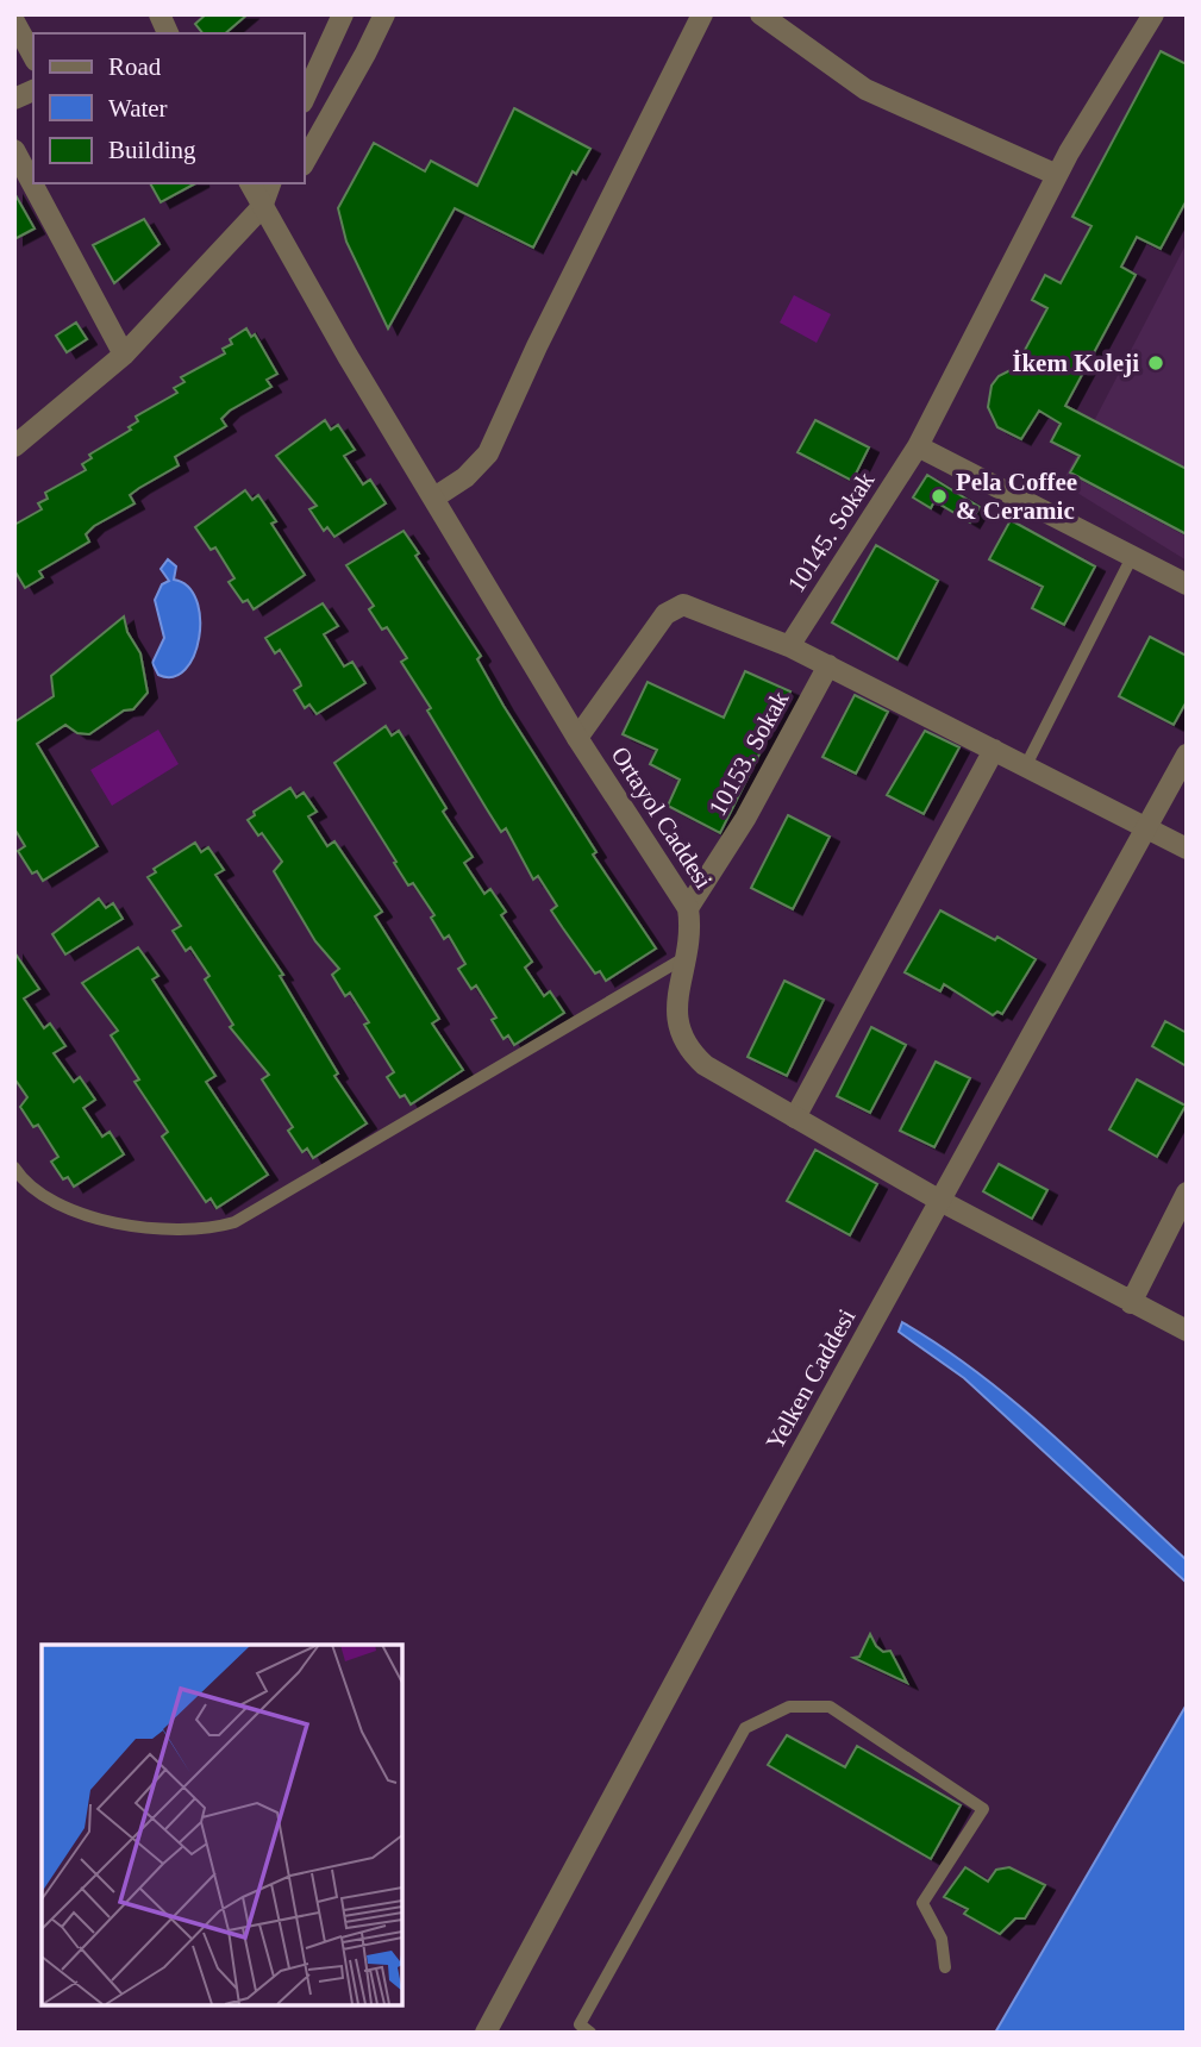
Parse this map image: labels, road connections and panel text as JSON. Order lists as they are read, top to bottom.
{
  "streets": {
    "street": [
      "10145. Sokak",
      "10153. Sokak",
      "Ortayol Caddesi",
      "Yelken Caddesi"
    ]
  },
  "crossings": [
    ["10153. Sokak", "Ortayol Caddesi"],
    ["Ortayol Caddesi", "Yelken Caddesi"]
  ],
  "places": ["İkem Koleji", "Pela Coffee & Ceramic"],
  "legend": ["Road", "Water", "Building"]
}
